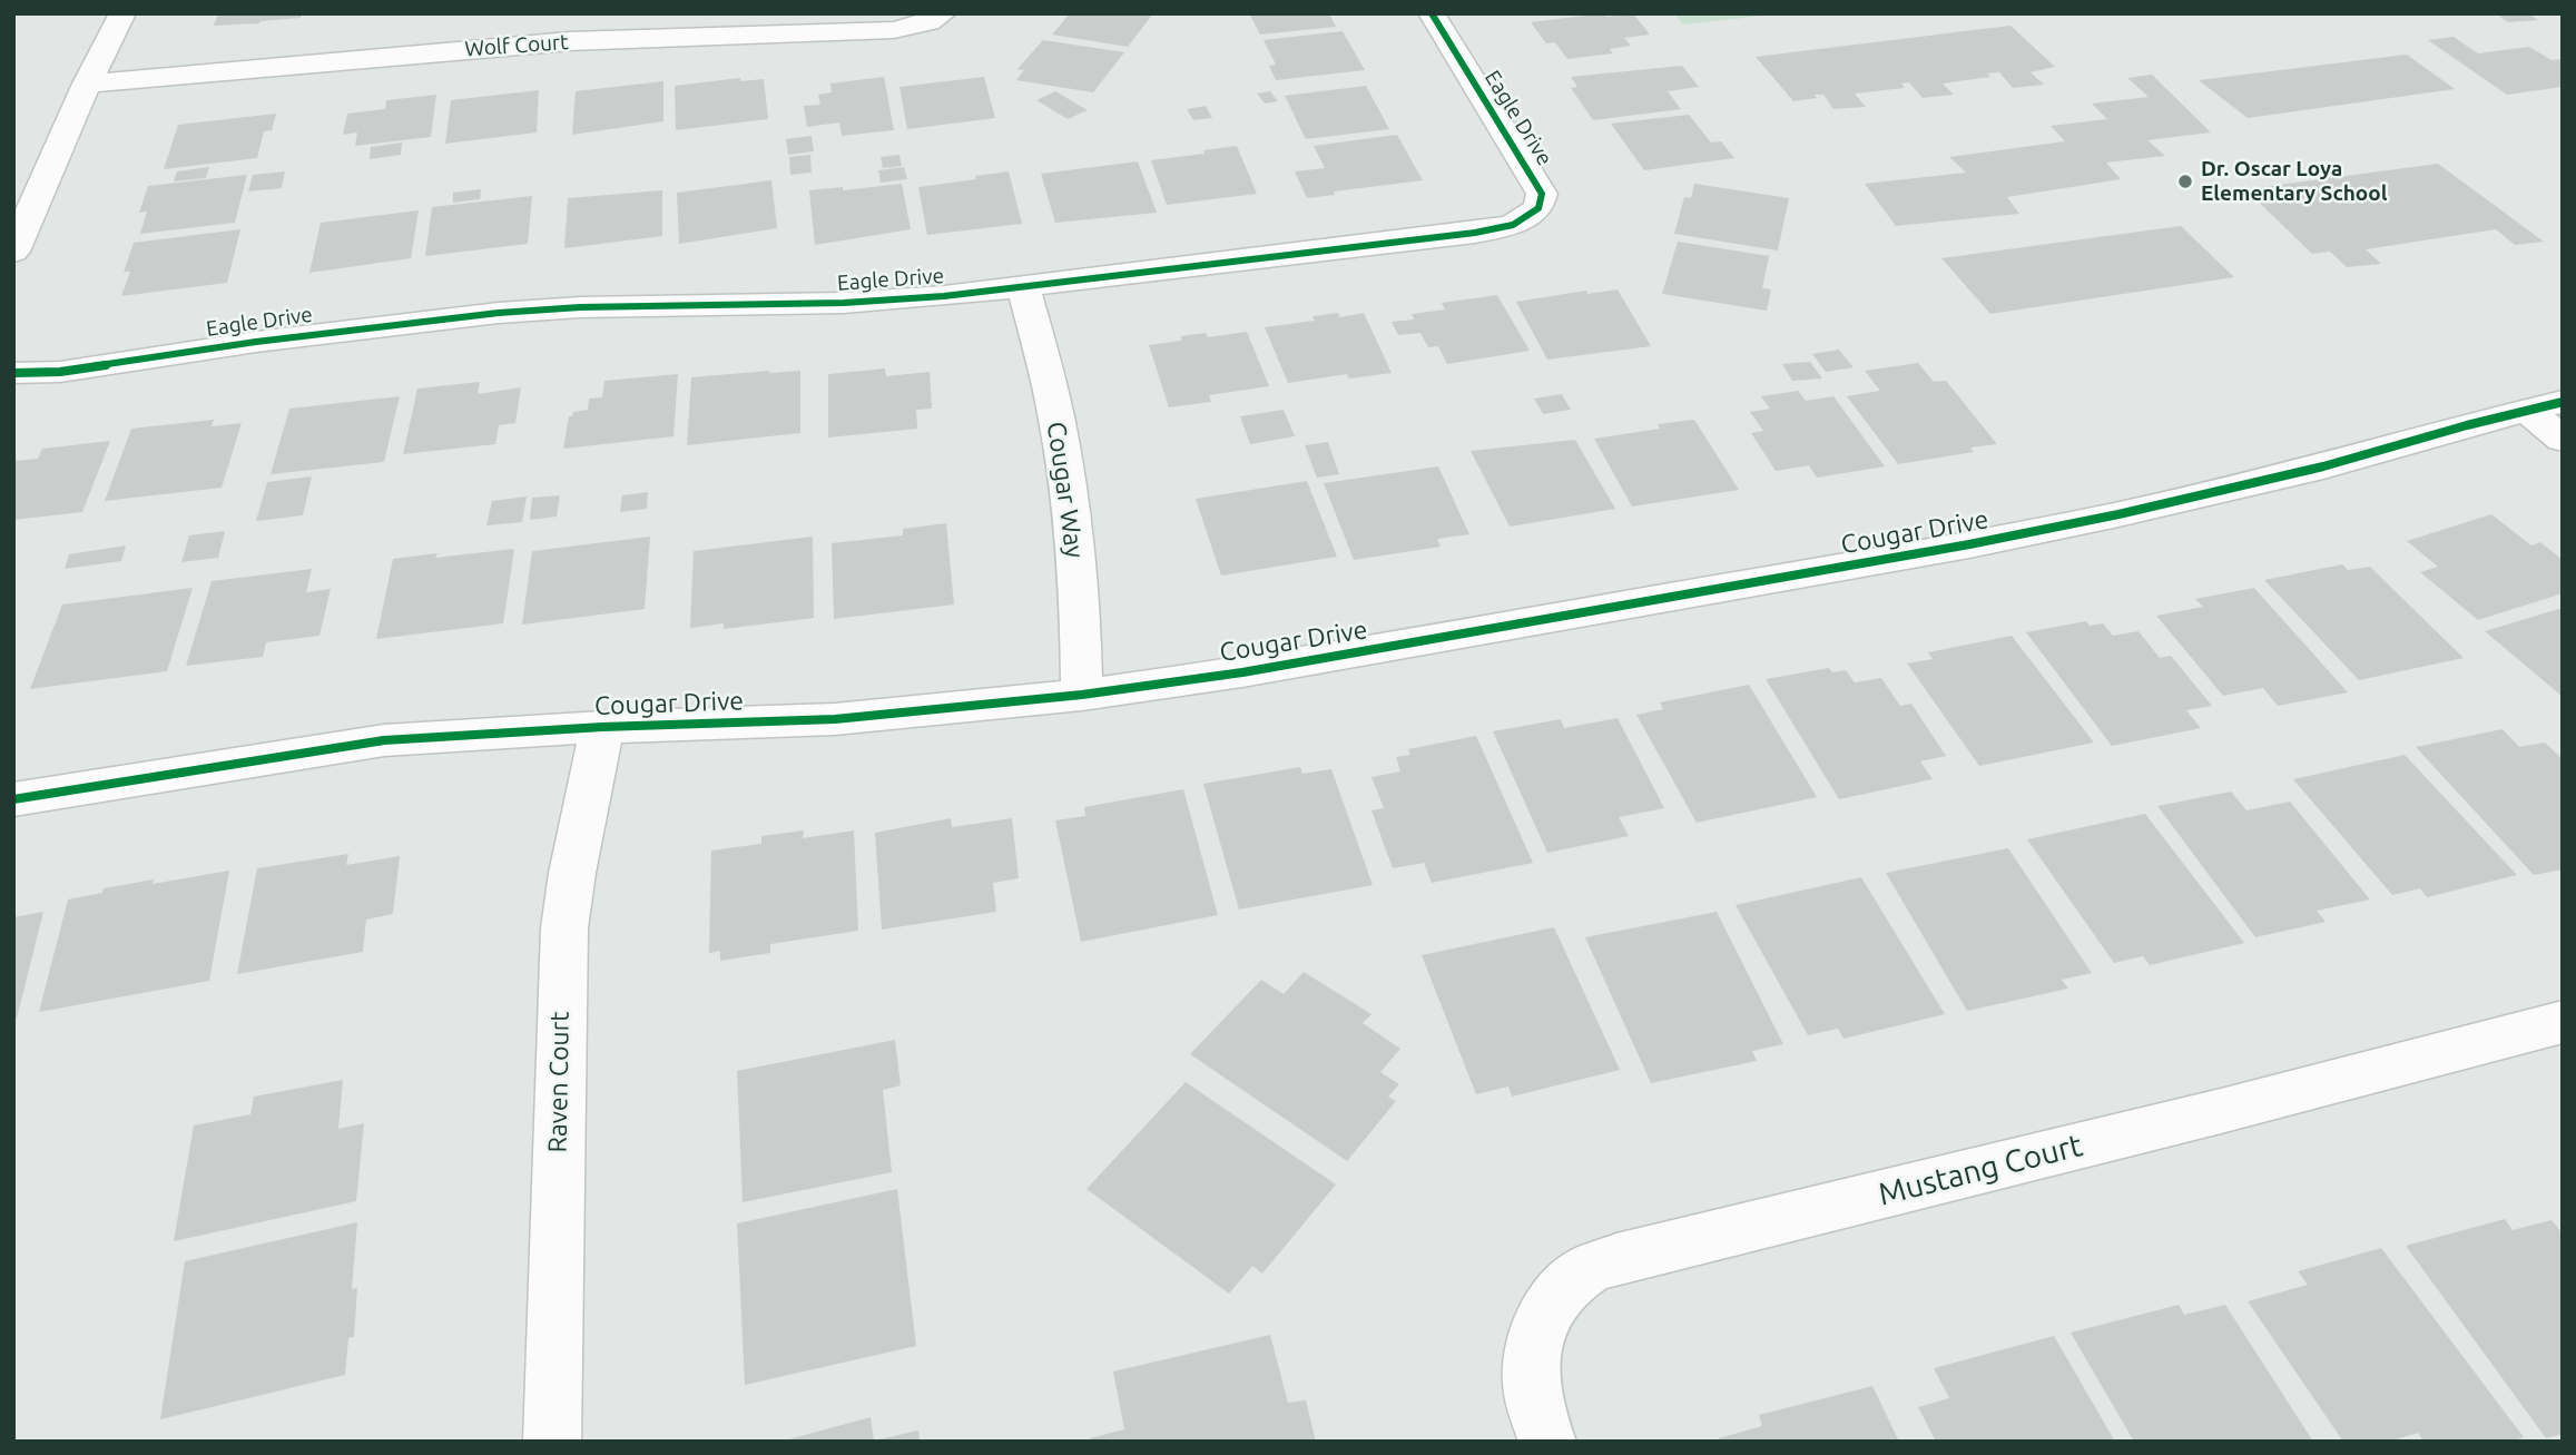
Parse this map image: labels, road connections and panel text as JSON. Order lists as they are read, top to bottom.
{
  "streets": {
    "street": [
      "Wolf Court",
      "Eagle Drive",
      "Cougar Way",
      "Cougar Drive",
      "Raven Court",
      "Mustang Court"
    ]
  },
  "crossings": [
    ["Eagle Drive", "Cougar Way"],
    ["Cougar Way", "Cougar Drive"],
    ["Cougar Drive", "Raven Court"]
  ],
  "places": ["Dr. Oscar Loya Elementary School"]
}
